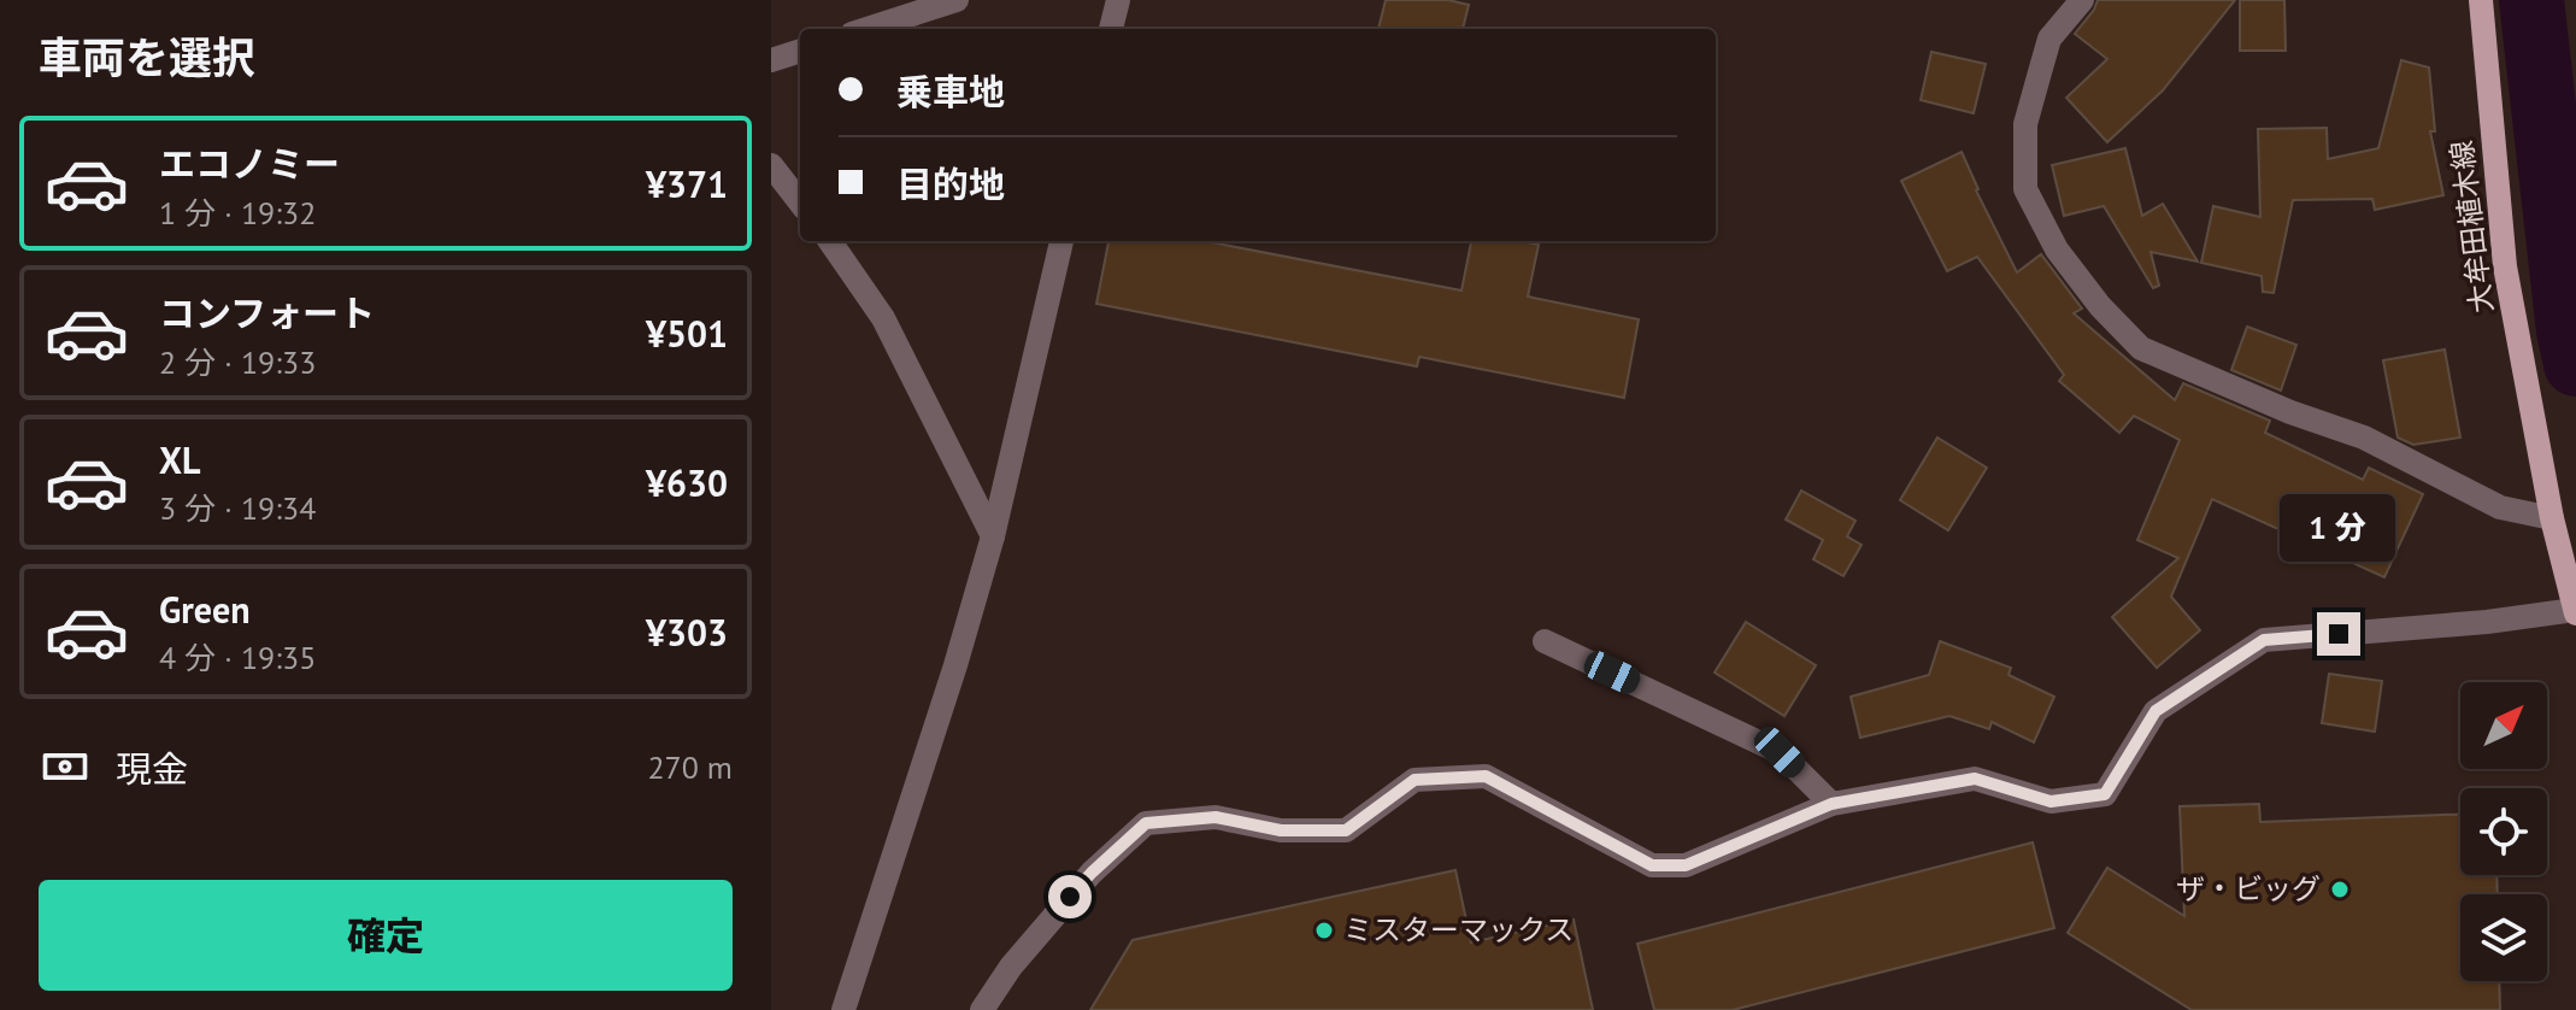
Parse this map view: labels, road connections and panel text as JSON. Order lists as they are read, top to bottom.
{
  "streets": {
    "main road": ["大牟田植木線"]
  },
  "places": ["ザ・ビッグ", "ミスターマックス"],
  "north": "top right",
  "page": {
    "heading": "車両を選択",
    "banner": ["乗車地", "目的地"],
    "list": [
      {
        "name": "エコノミー",
        "note": "1 分 · 19:32",
        "value": "¥371"
      },
      {
        "name": "コンフォート",
        "note": "2 分 · 19:33",
        "value": "¥501"
      },
      {
        "name": "XL",
        "note": "3 分 · 19:34",
        "value": "¥630"
      },
      {
        "name": "Green",
        "note": "4 分 · 19:35",
        "value": "¥303"
      }
    ],
    "bubble": "1 分",
    "pay": ["現金", "270 m"],
    "buttons": "確定"
  }
}
